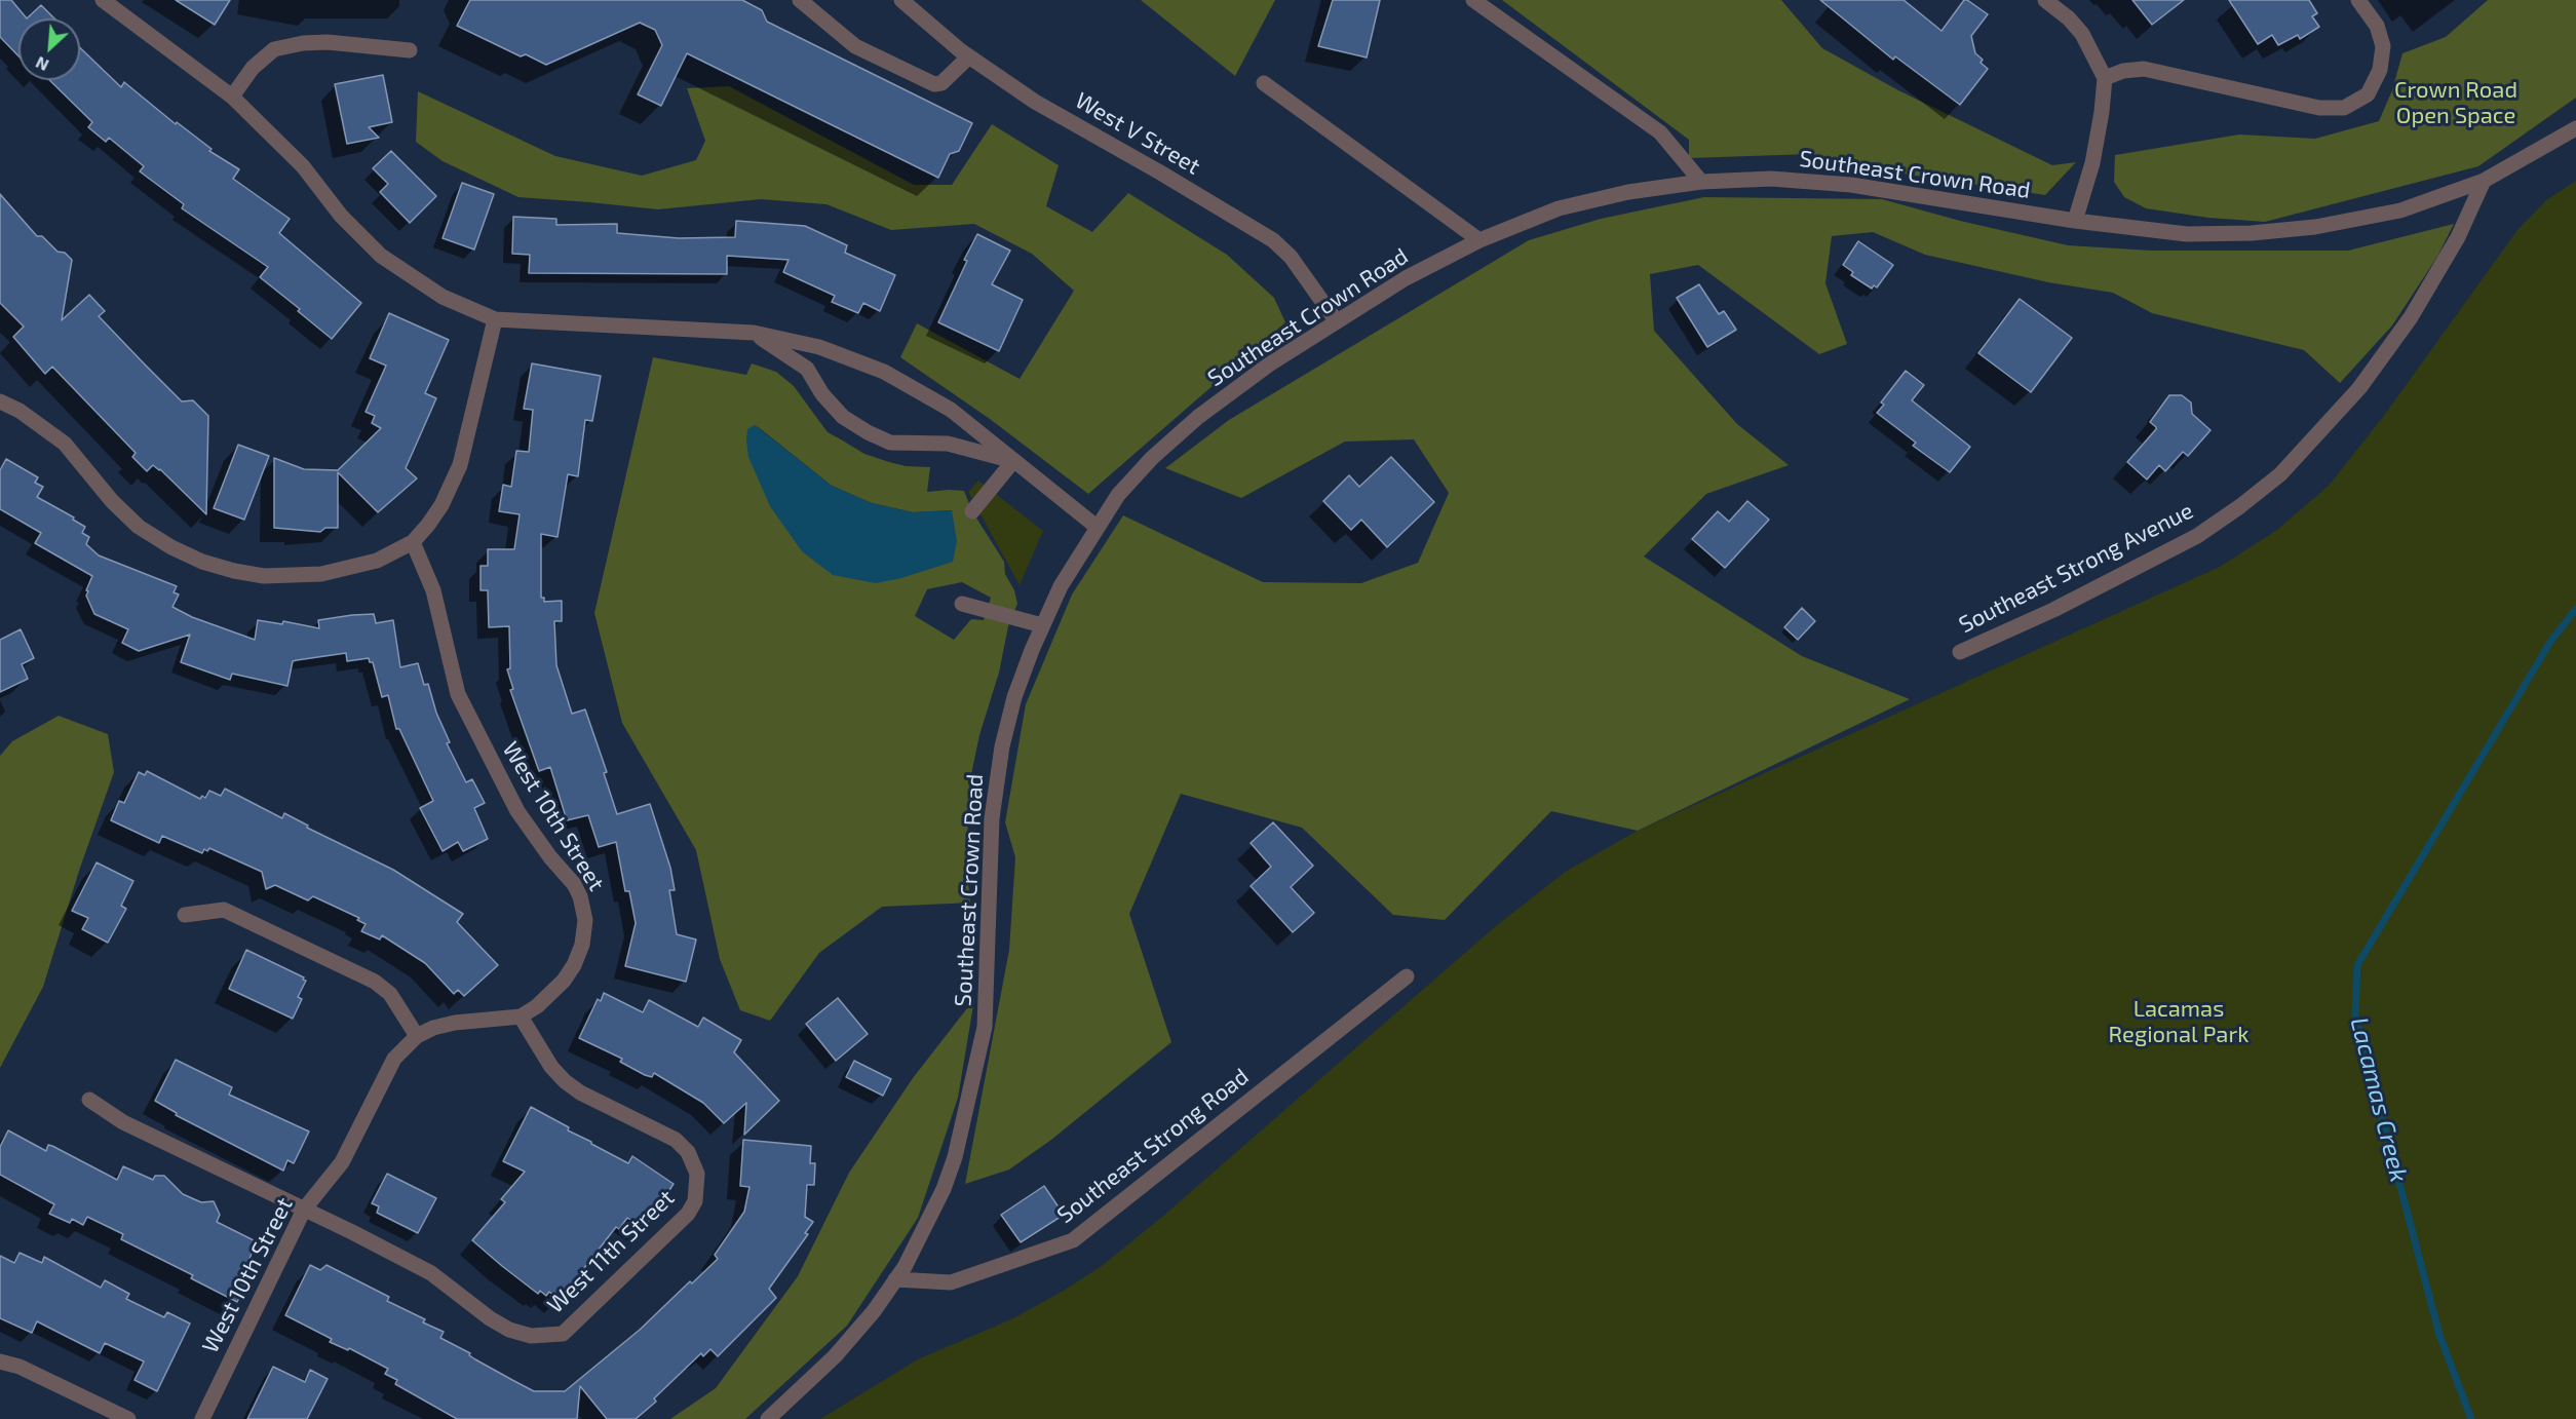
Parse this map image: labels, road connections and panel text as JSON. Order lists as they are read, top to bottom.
{
  "streets": {
    "street": [
      "West V Street",
      "Southeast Crown Road",
      "Southeast Strong Avenue",
      "West 10th Street",
      "Southeast Strong Road",
      "West 11th Street"
    ]
  },
  "crossings": [
    ["West V Street", "Southeast Crown Road"],
    ["Southeast Crown Road", "Southeast Strong Avenue"],
    ["Southeast Crown Road", "Southeast Strong Road"],
    ["West 10th Street", "West 11th Street"]
  ],
  "water": ["Lacamas Creek"],
  "parks": ["Crown Road Open Space", "Lacamas Regional Park"],
  "north": "bottom left"
}
